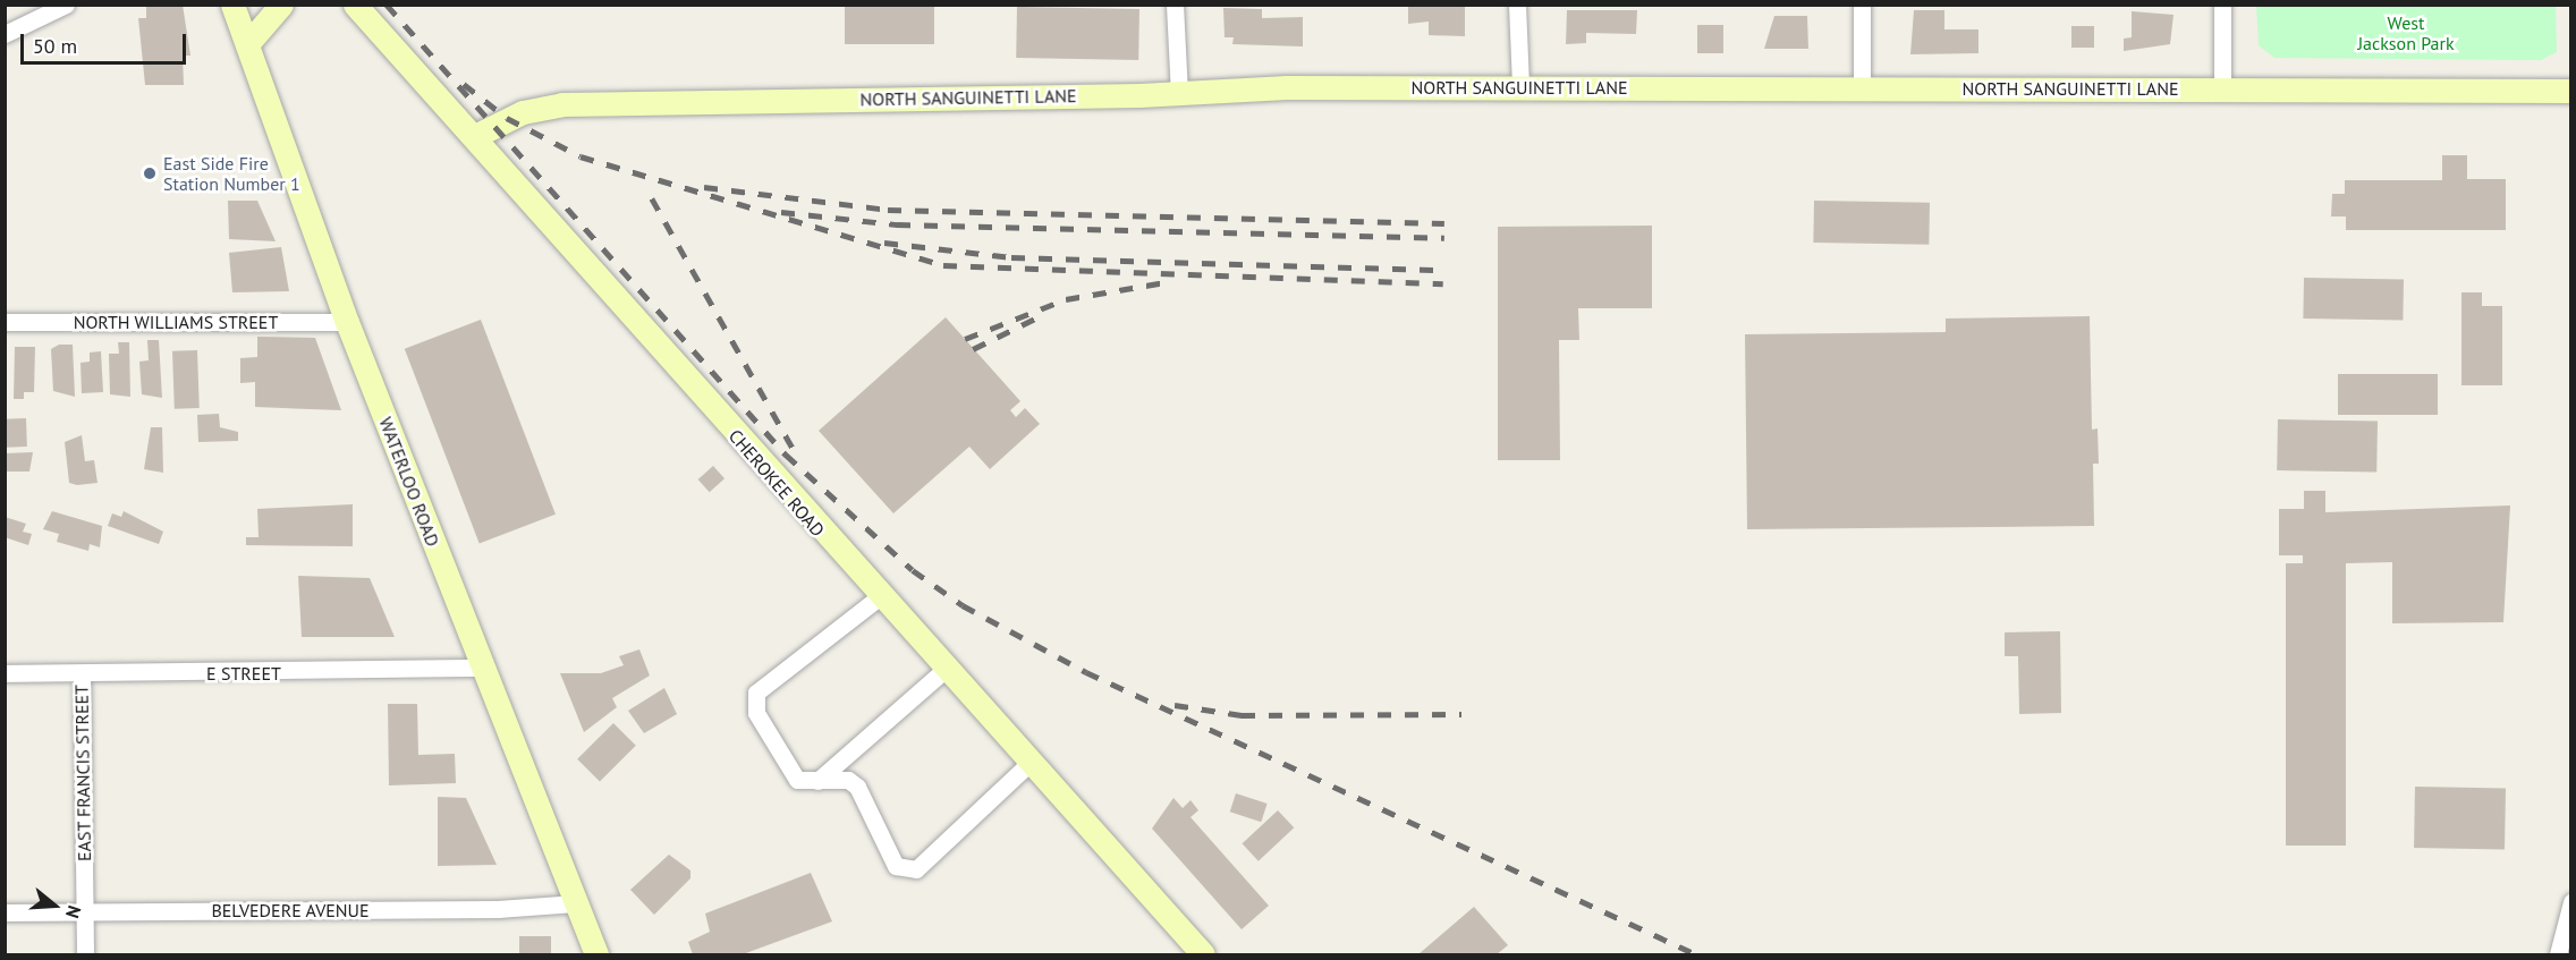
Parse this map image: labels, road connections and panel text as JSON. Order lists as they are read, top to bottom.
{
  "streets": {
    "street": [
      "NORTH SANGUINETTI LANE",
      "NORTH WILLIAMS STREET",
      "WATERLOO ROAD",
      "CHEROKEE ROAD",
      "E STREET",
      "EAST FRANCIS STREET",
      "BELVEDERE AVENUE"
    ]
  },
  "crossings": [
    ["NORTH SANGUINETTI LANE", "CHEROKEE ROAD"],
    ["NORTH WILLIAMS STREET", "WATERLOO ROAD"],
    ["WATERLOO ROAD", "E STREET"],
    ["WATERLOO ROAD", "BELVEDERE AVENUE"],
    ["E STREET", "EAST FRANCIS STREET"],
    ["EAST FRANCIS STREET", "BELVEDERE AVENUE"]
  ],
  "parks": ["West Jackson Park"],
  "places": ["East Side Fire Station Number 1"],
  "scale_bar": "50 m",
  "north": "right"
}
